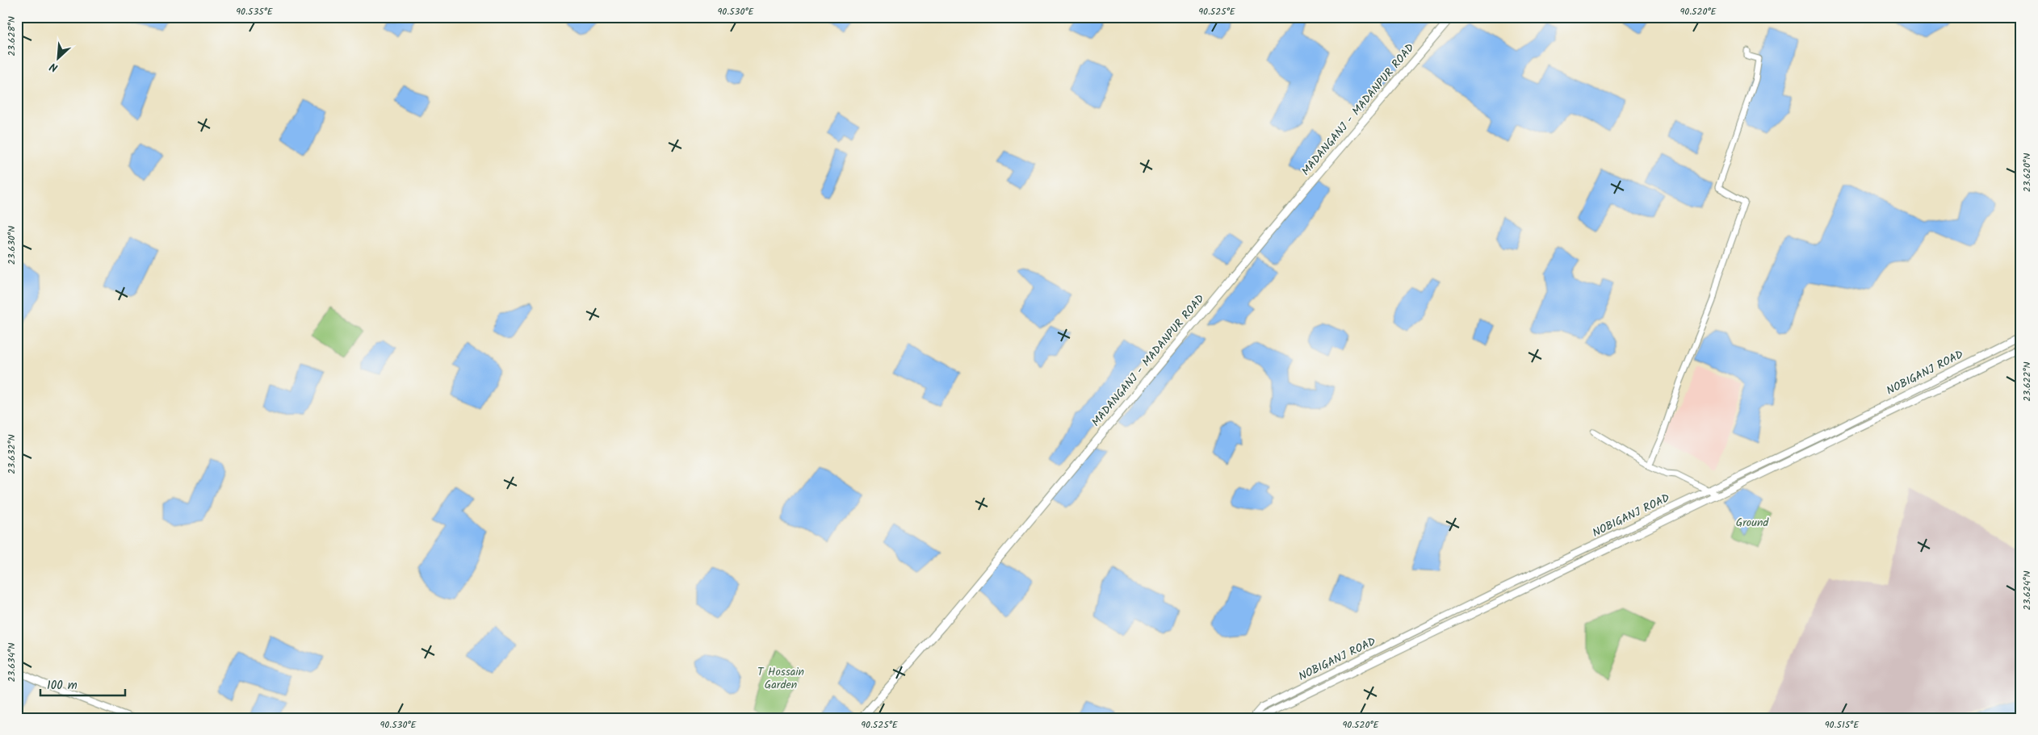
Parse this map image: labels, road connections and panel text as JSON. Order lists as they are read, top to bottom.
{
  "streets": {
    "main road": ["MADANGANJ - MADANPUR ROAD", "NOBIGANJ ROAD"]
  },
  "parks": ["Ground", "T Hossain Garden"],
  "scale_bar": "100 m",
  "north": "bottom left",
  "coordinates": [
    "90.535°E",
    "90.530°E",
    "90.525°E",
    "90.520°E",
    "23.628°N",
    "23.620°N",
    "23.630°N",
    "23.622°N",
    "23.632°N",
    "23.624°N",
    "23.634°N",
    "90.515°E"
  ]
}
